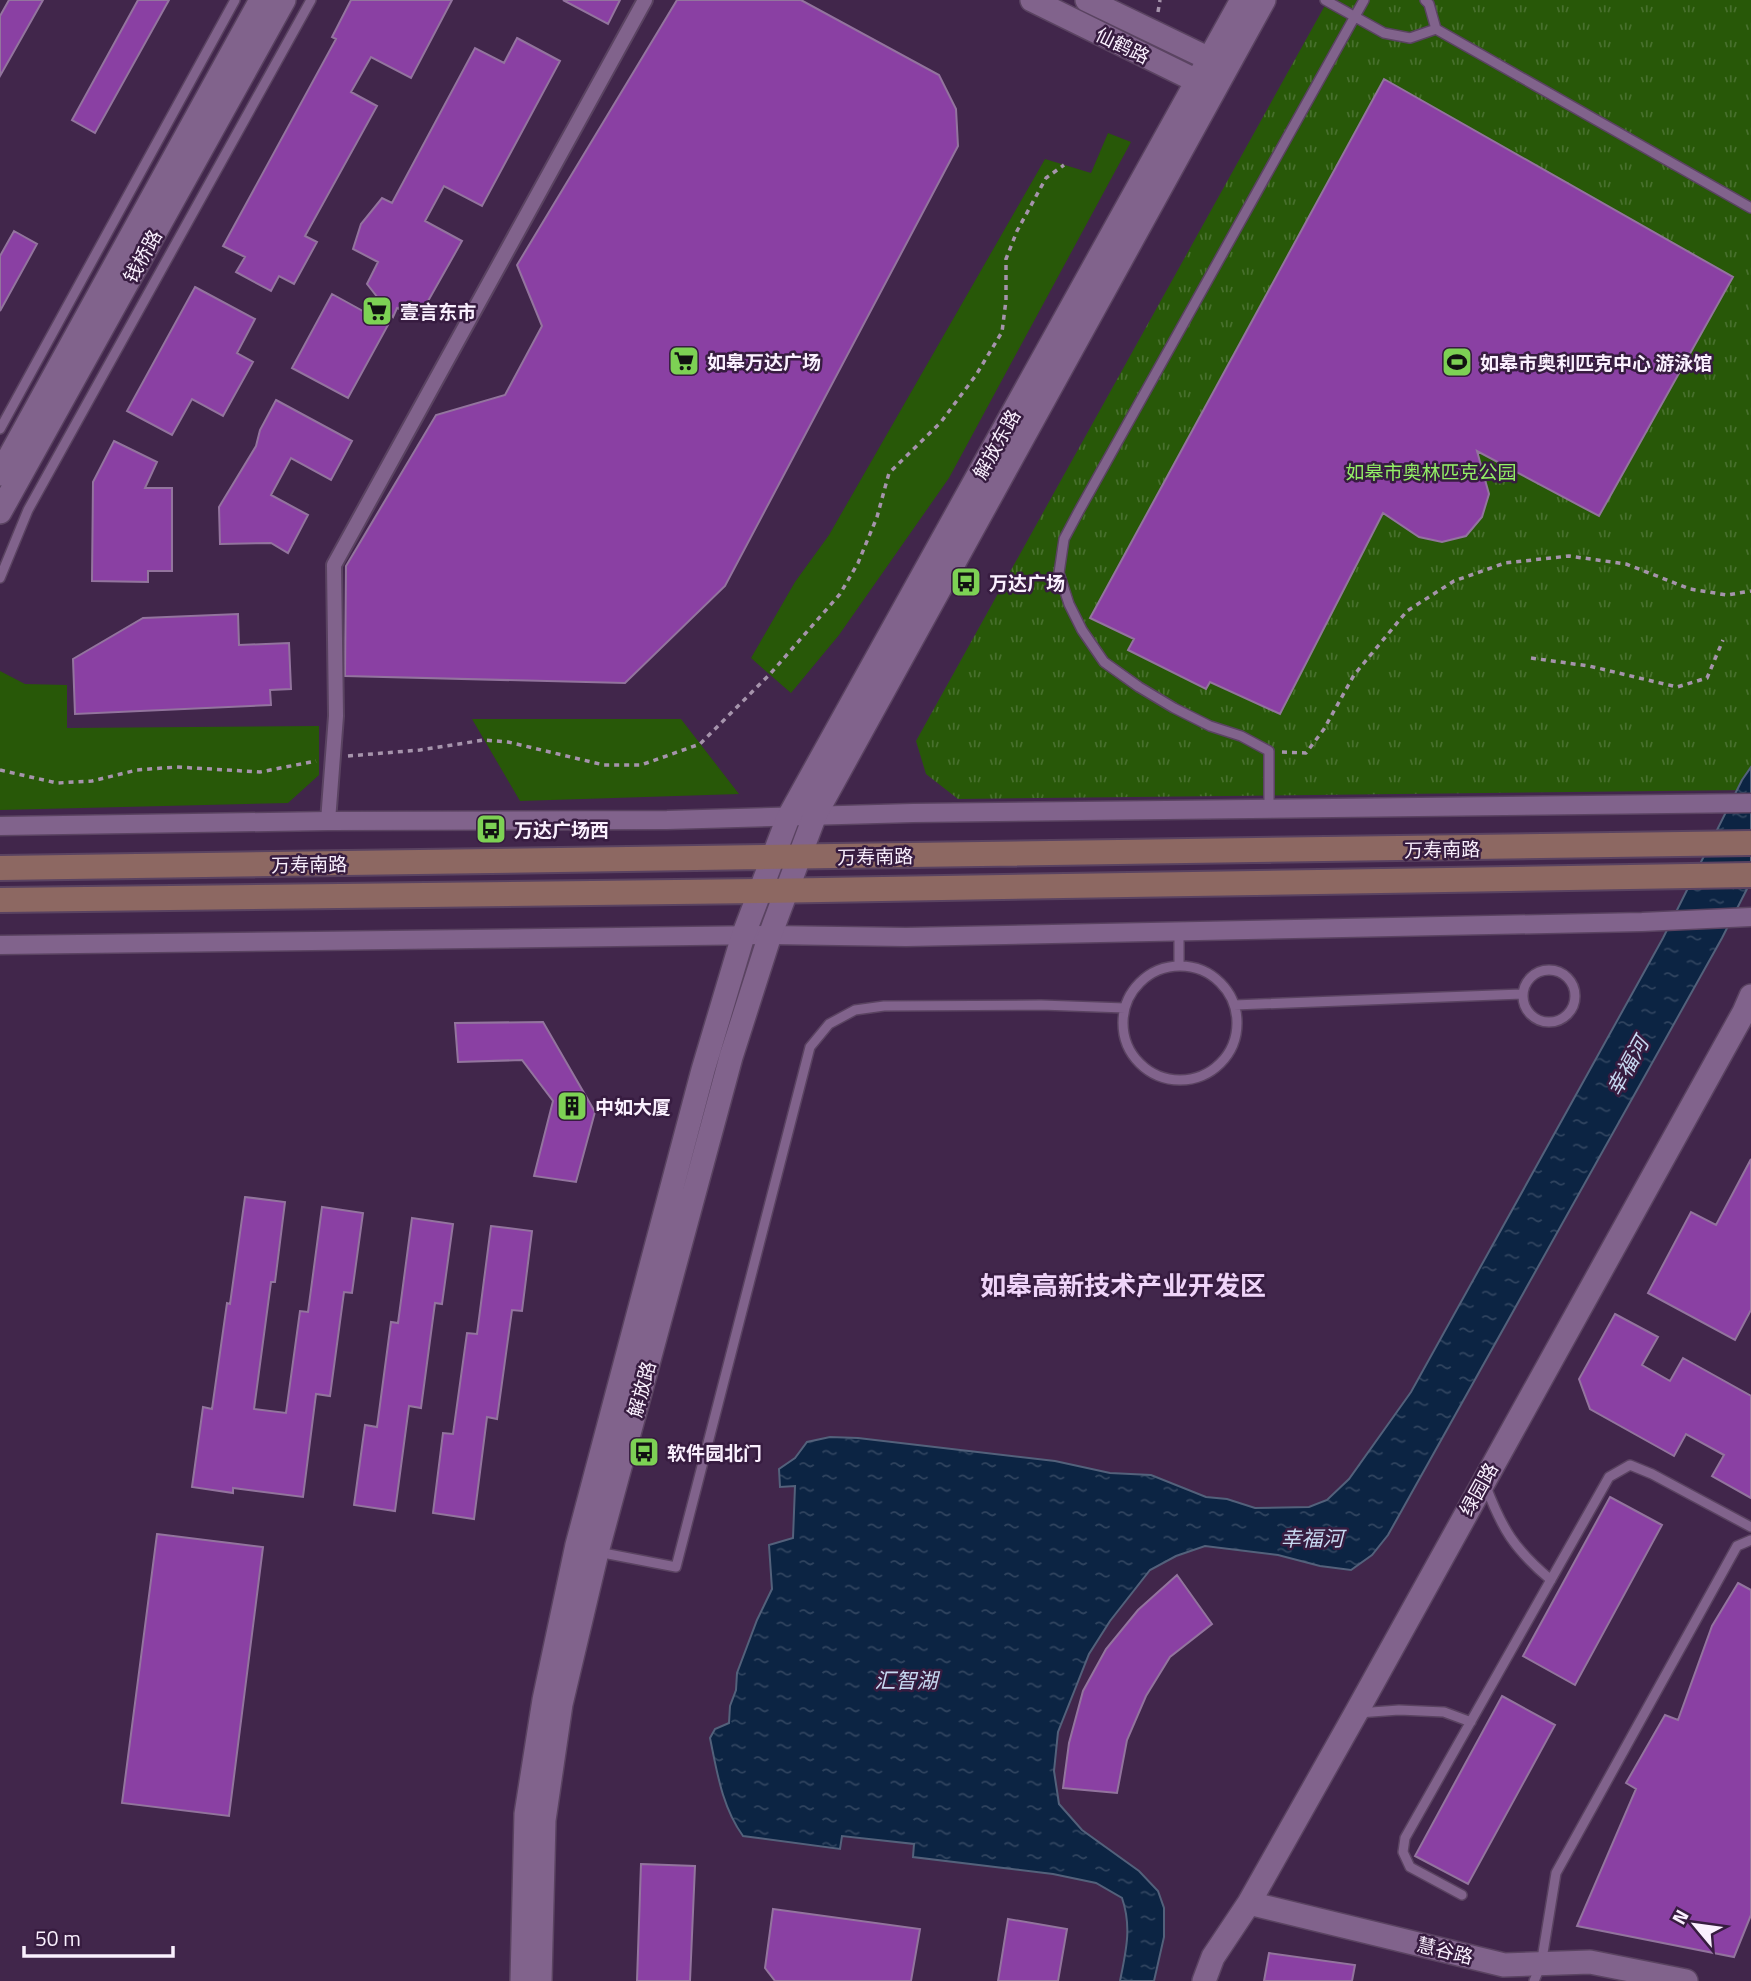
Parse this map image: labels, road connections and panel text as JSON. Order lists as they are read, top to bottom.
{
  "streets": {
    "main road": ["万寿南路"],
    "street": [
      "仙鹤路",
      "钱桥路",
      "解放东路",
      "解放路",
      "绿园路",
      "慧谷路"
    ]
  },
  "crossings": [
    ["仙鹤路", "解放东路"],
    ["解放东路", "万寿南路"],
    ["解放东路", "解放路"],
    ["万寿南路", "解放路"],
    ["绿园路", "慧谷路"]
  ],
  "districts": ["如皋高新技术产业开发区"],
  "water": ["幸福河", "汇智湖"],
  "parks": ["如皋市奥林匹克公园"],
  "places": {
    "supermarket": ["壹言东市", "如皋万达广场"],
    "sports": ["如皋市奥利匹克中心 游泳馆"],
    "bus stop": ["万达广场", "万达广场西", "软件园北门"],
    "building": ["中如大厦"]
  },
  "scale_bar": "50 m",
  "north": "top left"
}
